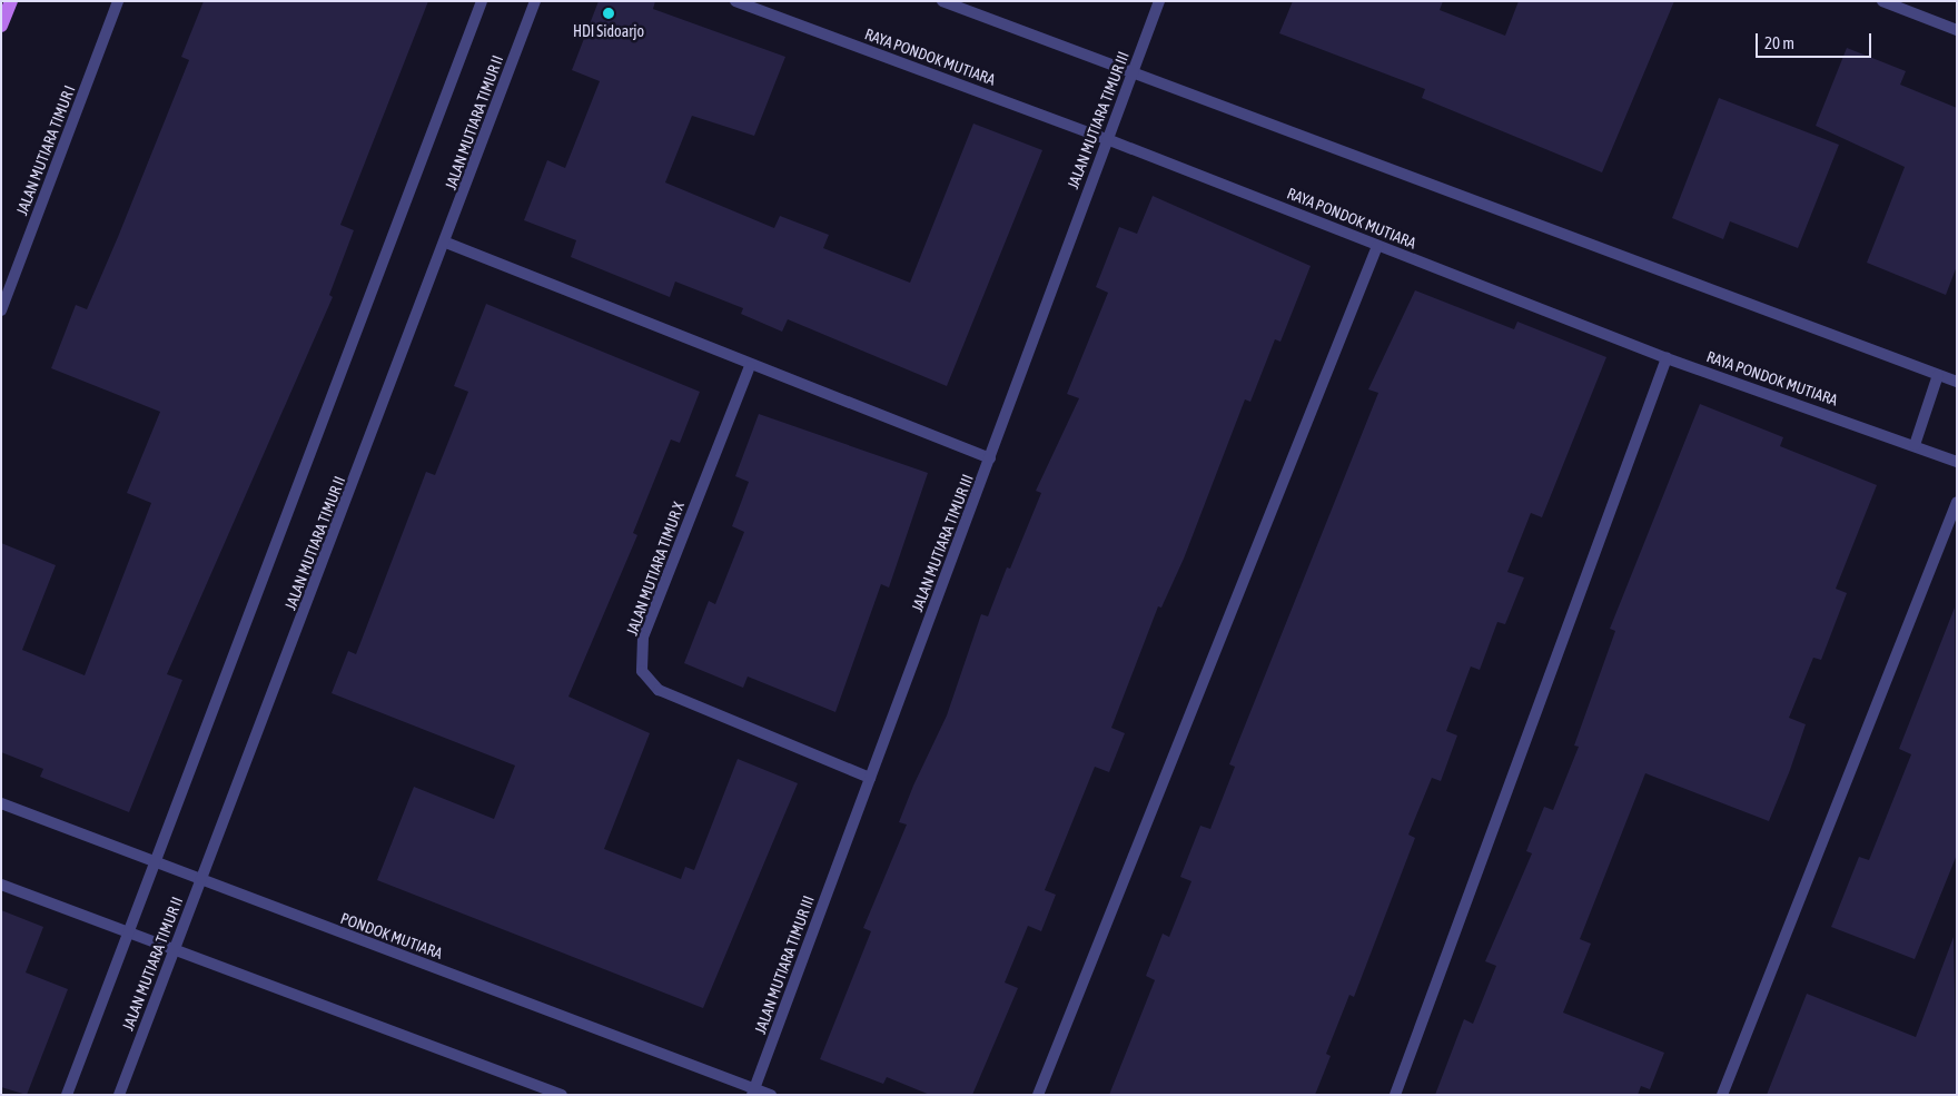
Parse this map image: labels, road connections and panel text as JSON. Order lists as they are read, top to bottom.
{
  "streets": {
    "street": [
      "RAYA PONDOK MUTIARA",
      "JALAN MUTIARA TIMUR III",
      "JALAN MUTIARA TIMUR II",
      "JALAN MUTIARA TIMUR I",
      "JALAN MUTIARA TIMUR X",
      "PONDOK MUTIARA"
    ]
  },
  "crossings": [
    ["RAYA PONDOK MUTIARA", "JALAN MUTIARA TIMUR III"],
    ["JALAN MUTIARA TIMUR III", "JALAN MUTIARA TIMUR X"],
    ["JALAN MUTIARA TIMUR III", "PONDOK MUTIARA"],
    ["JALAN MUTIARA TIMUR II", "PONDOK MUTIARA"]
  ],
  "places": ["HDI Sidoarjo"],
  "scale_bar": "20 m"
}
